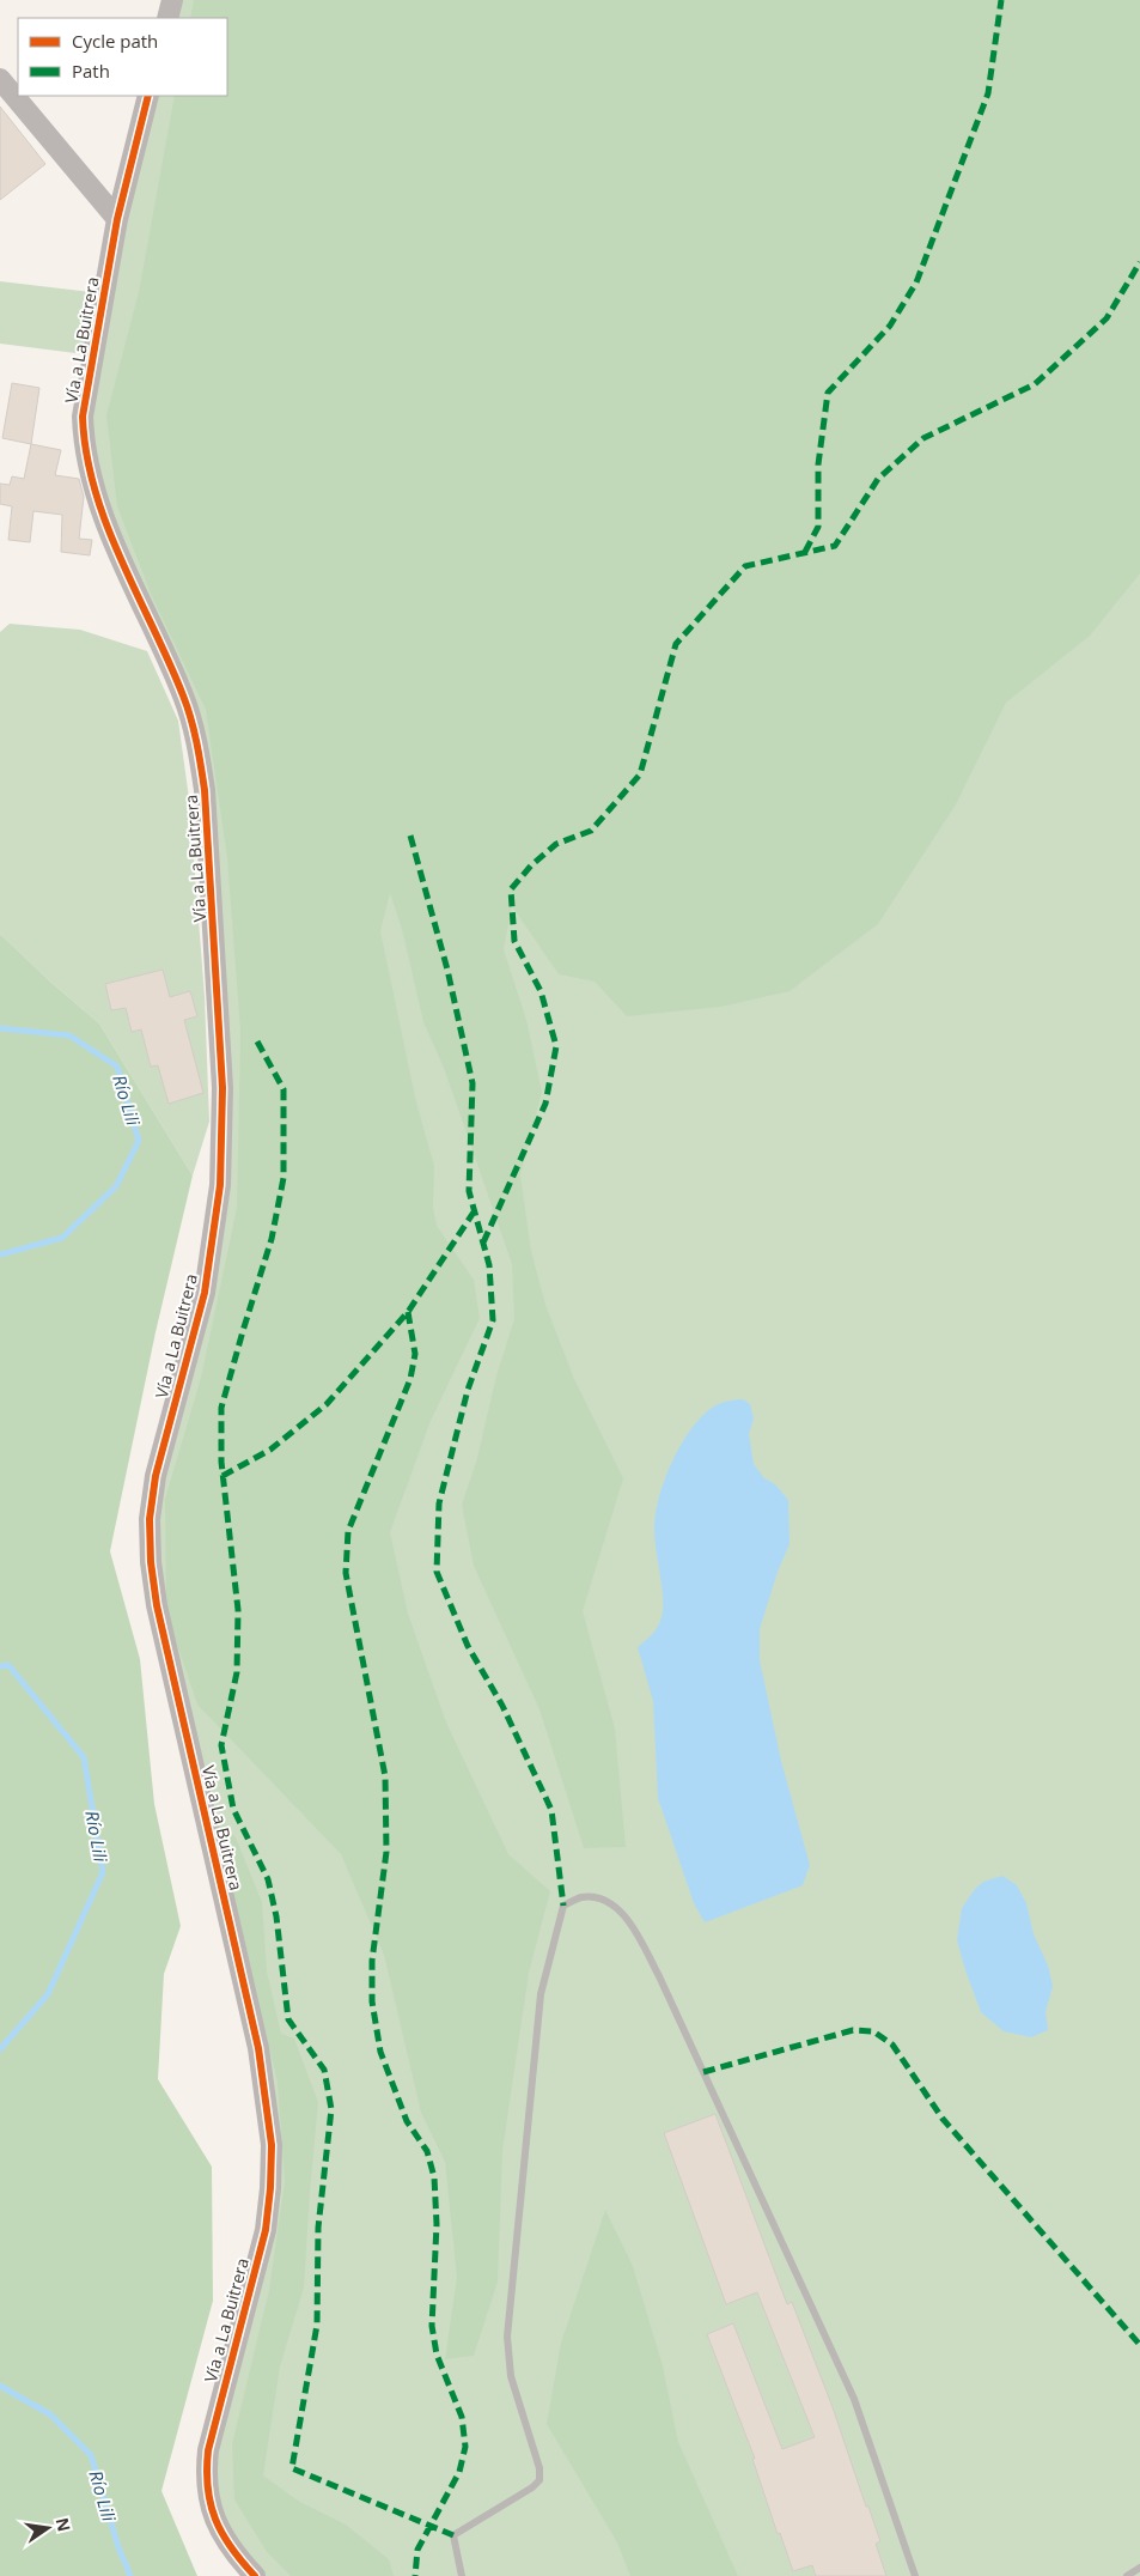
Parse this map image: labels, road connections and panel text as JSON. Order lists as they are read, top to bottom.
{
  "streets": {
    "street": ["Vía a La Buitrera"]
  },
  "water": ["Río Lili"],
  "legend": ["Cycle path", "Path"],
  "north": "right"
}
